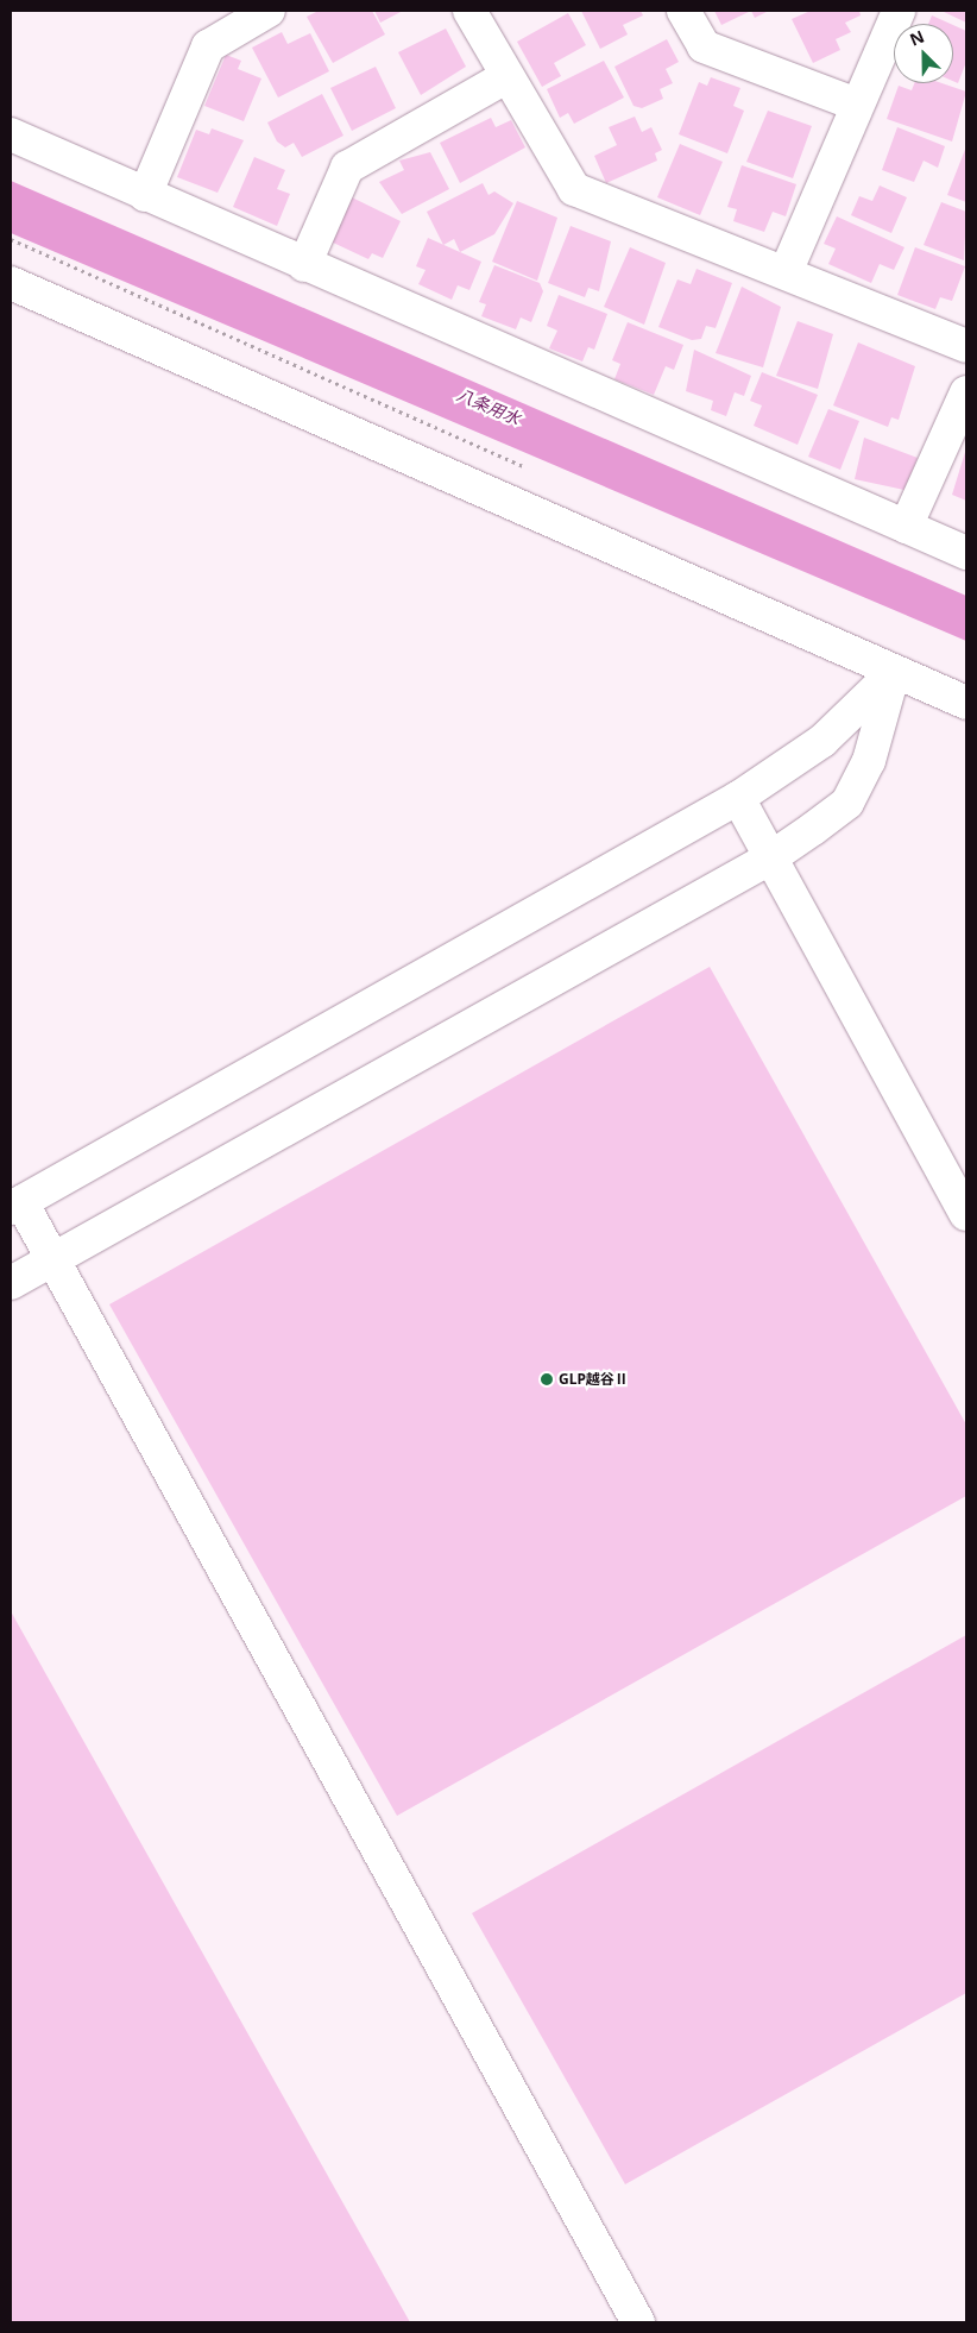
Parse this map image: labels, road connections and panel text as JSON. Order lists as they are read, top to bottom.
{
  "water": ["八条用水"],
  "places": ["GLP越谷Ⅱ"],
  "north": "top left"
}
